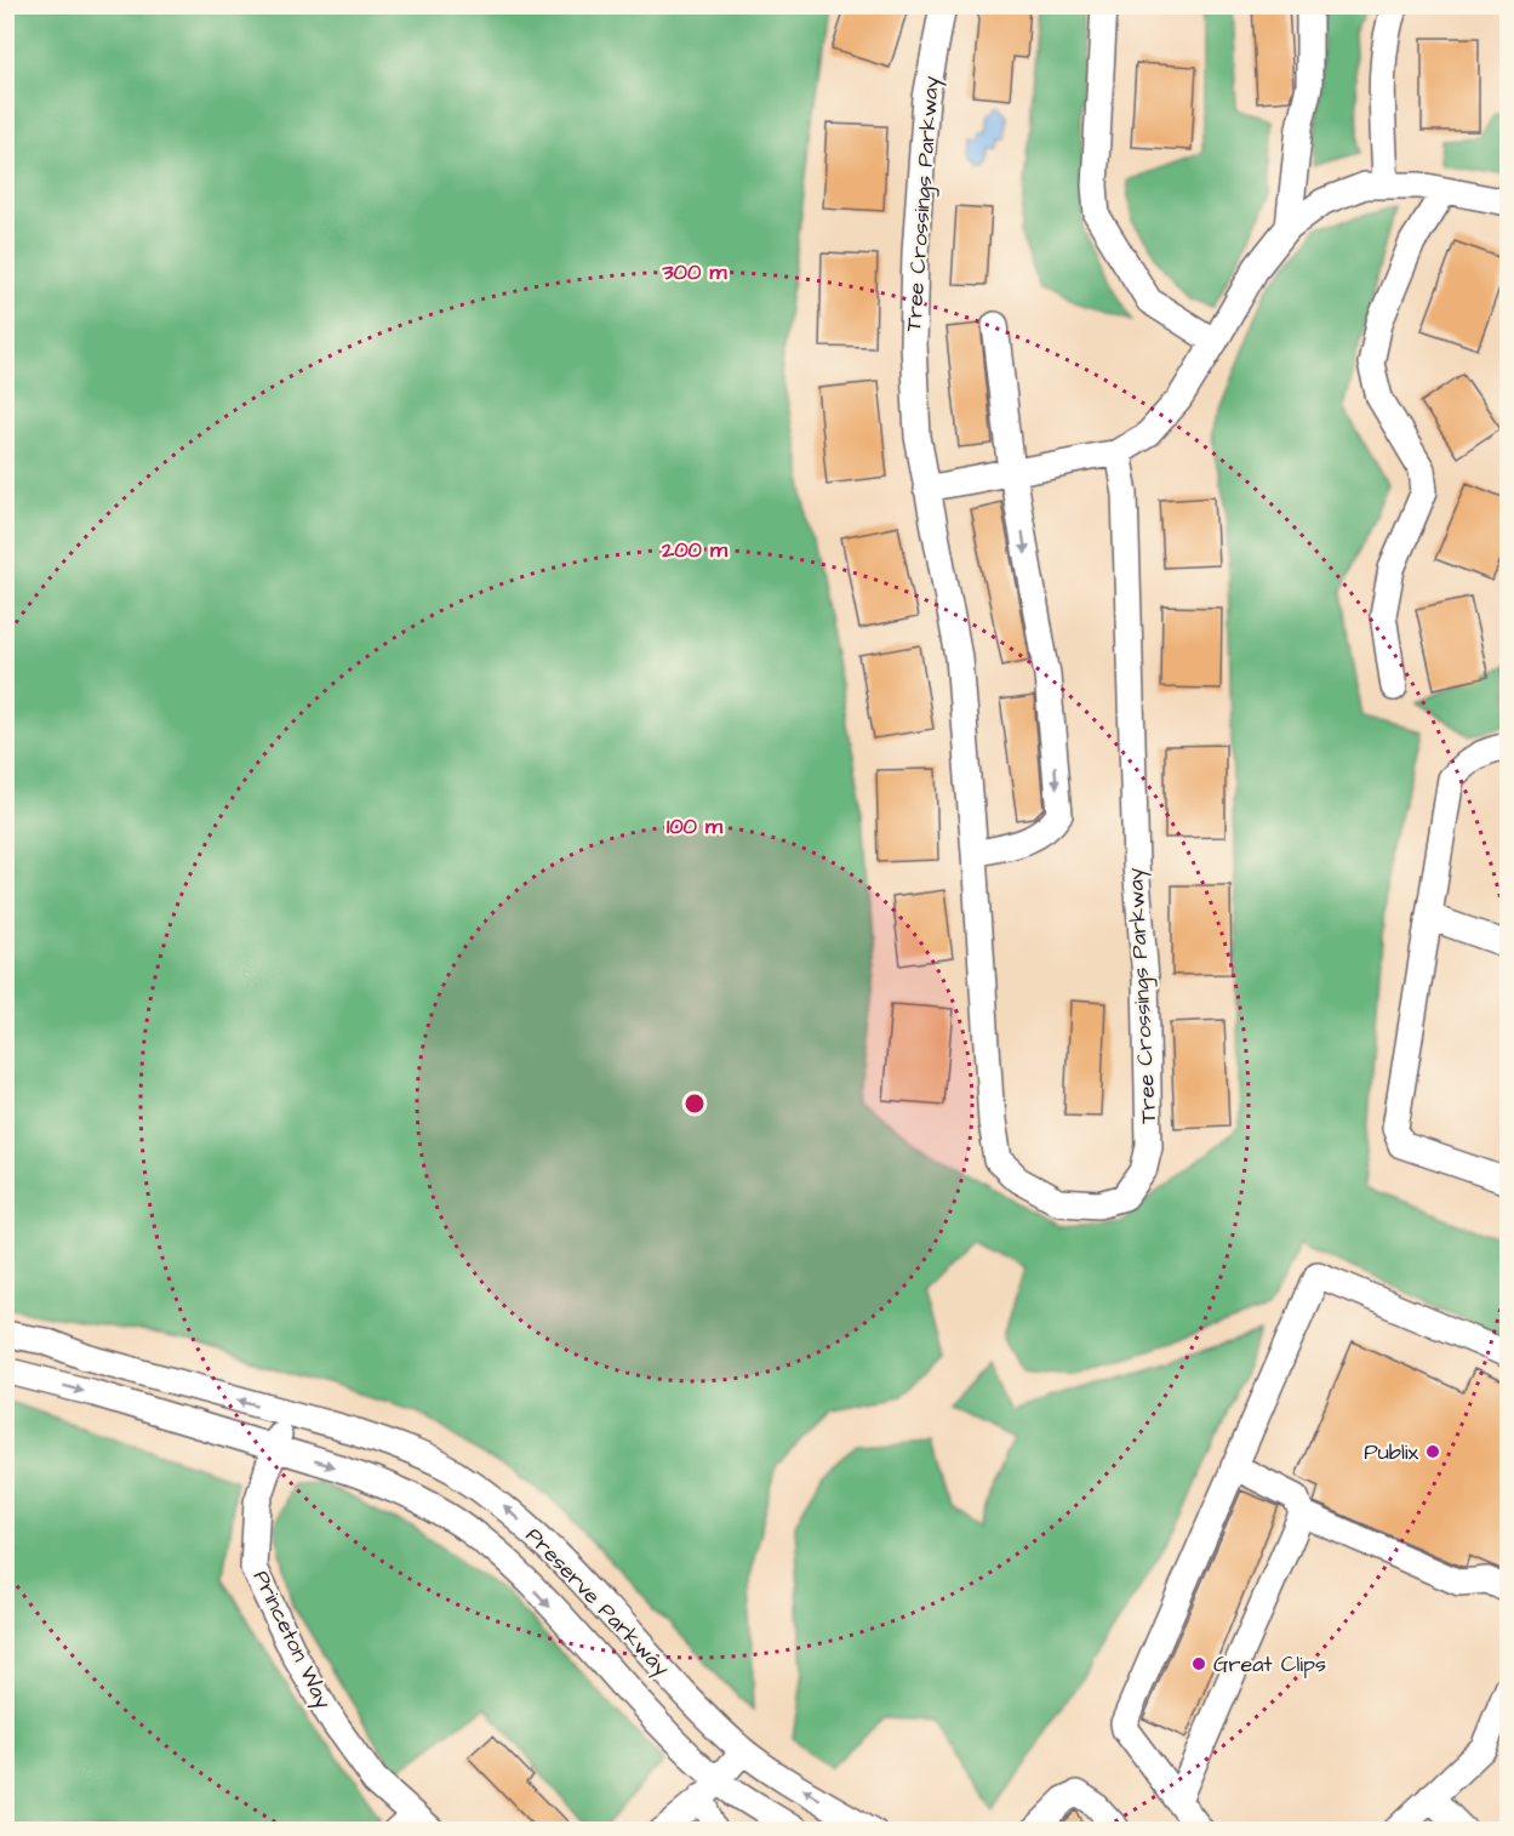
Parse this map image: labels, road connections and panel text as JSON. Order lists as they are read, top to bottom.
{
  "streets": {
    "street": ["Tree Crossings Parkway", "Preserve Parkway", "Princeton Way"]
  },
  "crossings": [
    ["Preserve Parkway", "Princeton Way"]
  ],
  "places": ["Publix", "Great Clips"],
  "rings": ["300 m", "200 m", "100 m"]
}
